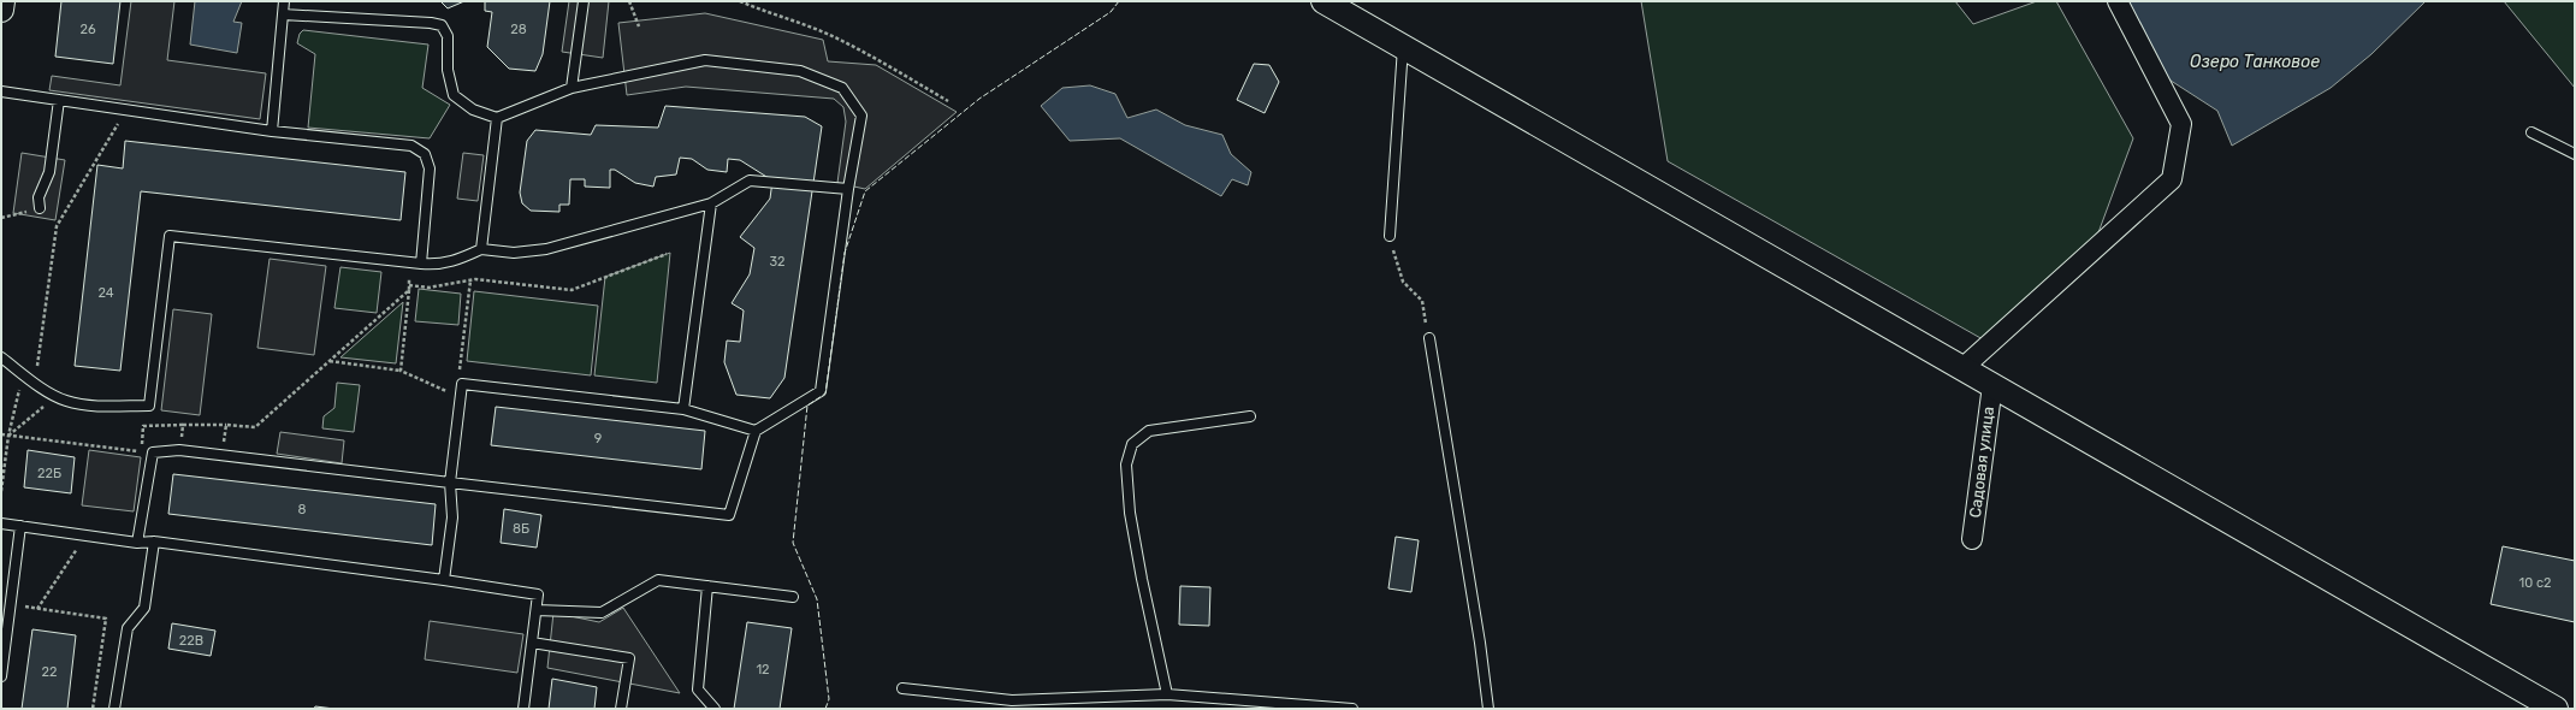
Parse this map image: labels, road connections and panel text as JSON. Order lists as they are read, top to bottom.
{
  "streets": {
    "street": ["Садовая улица"]
  },
  "water": ["Озеро Танковое"],
  "house_numbers": [
    "26",
    "28",
    "32",
    "24",
    "9",
    "22Б",
    "8",
    "8Б",
    "10 с2",
    "22В",
    "12",
    "22"
  ]
}
